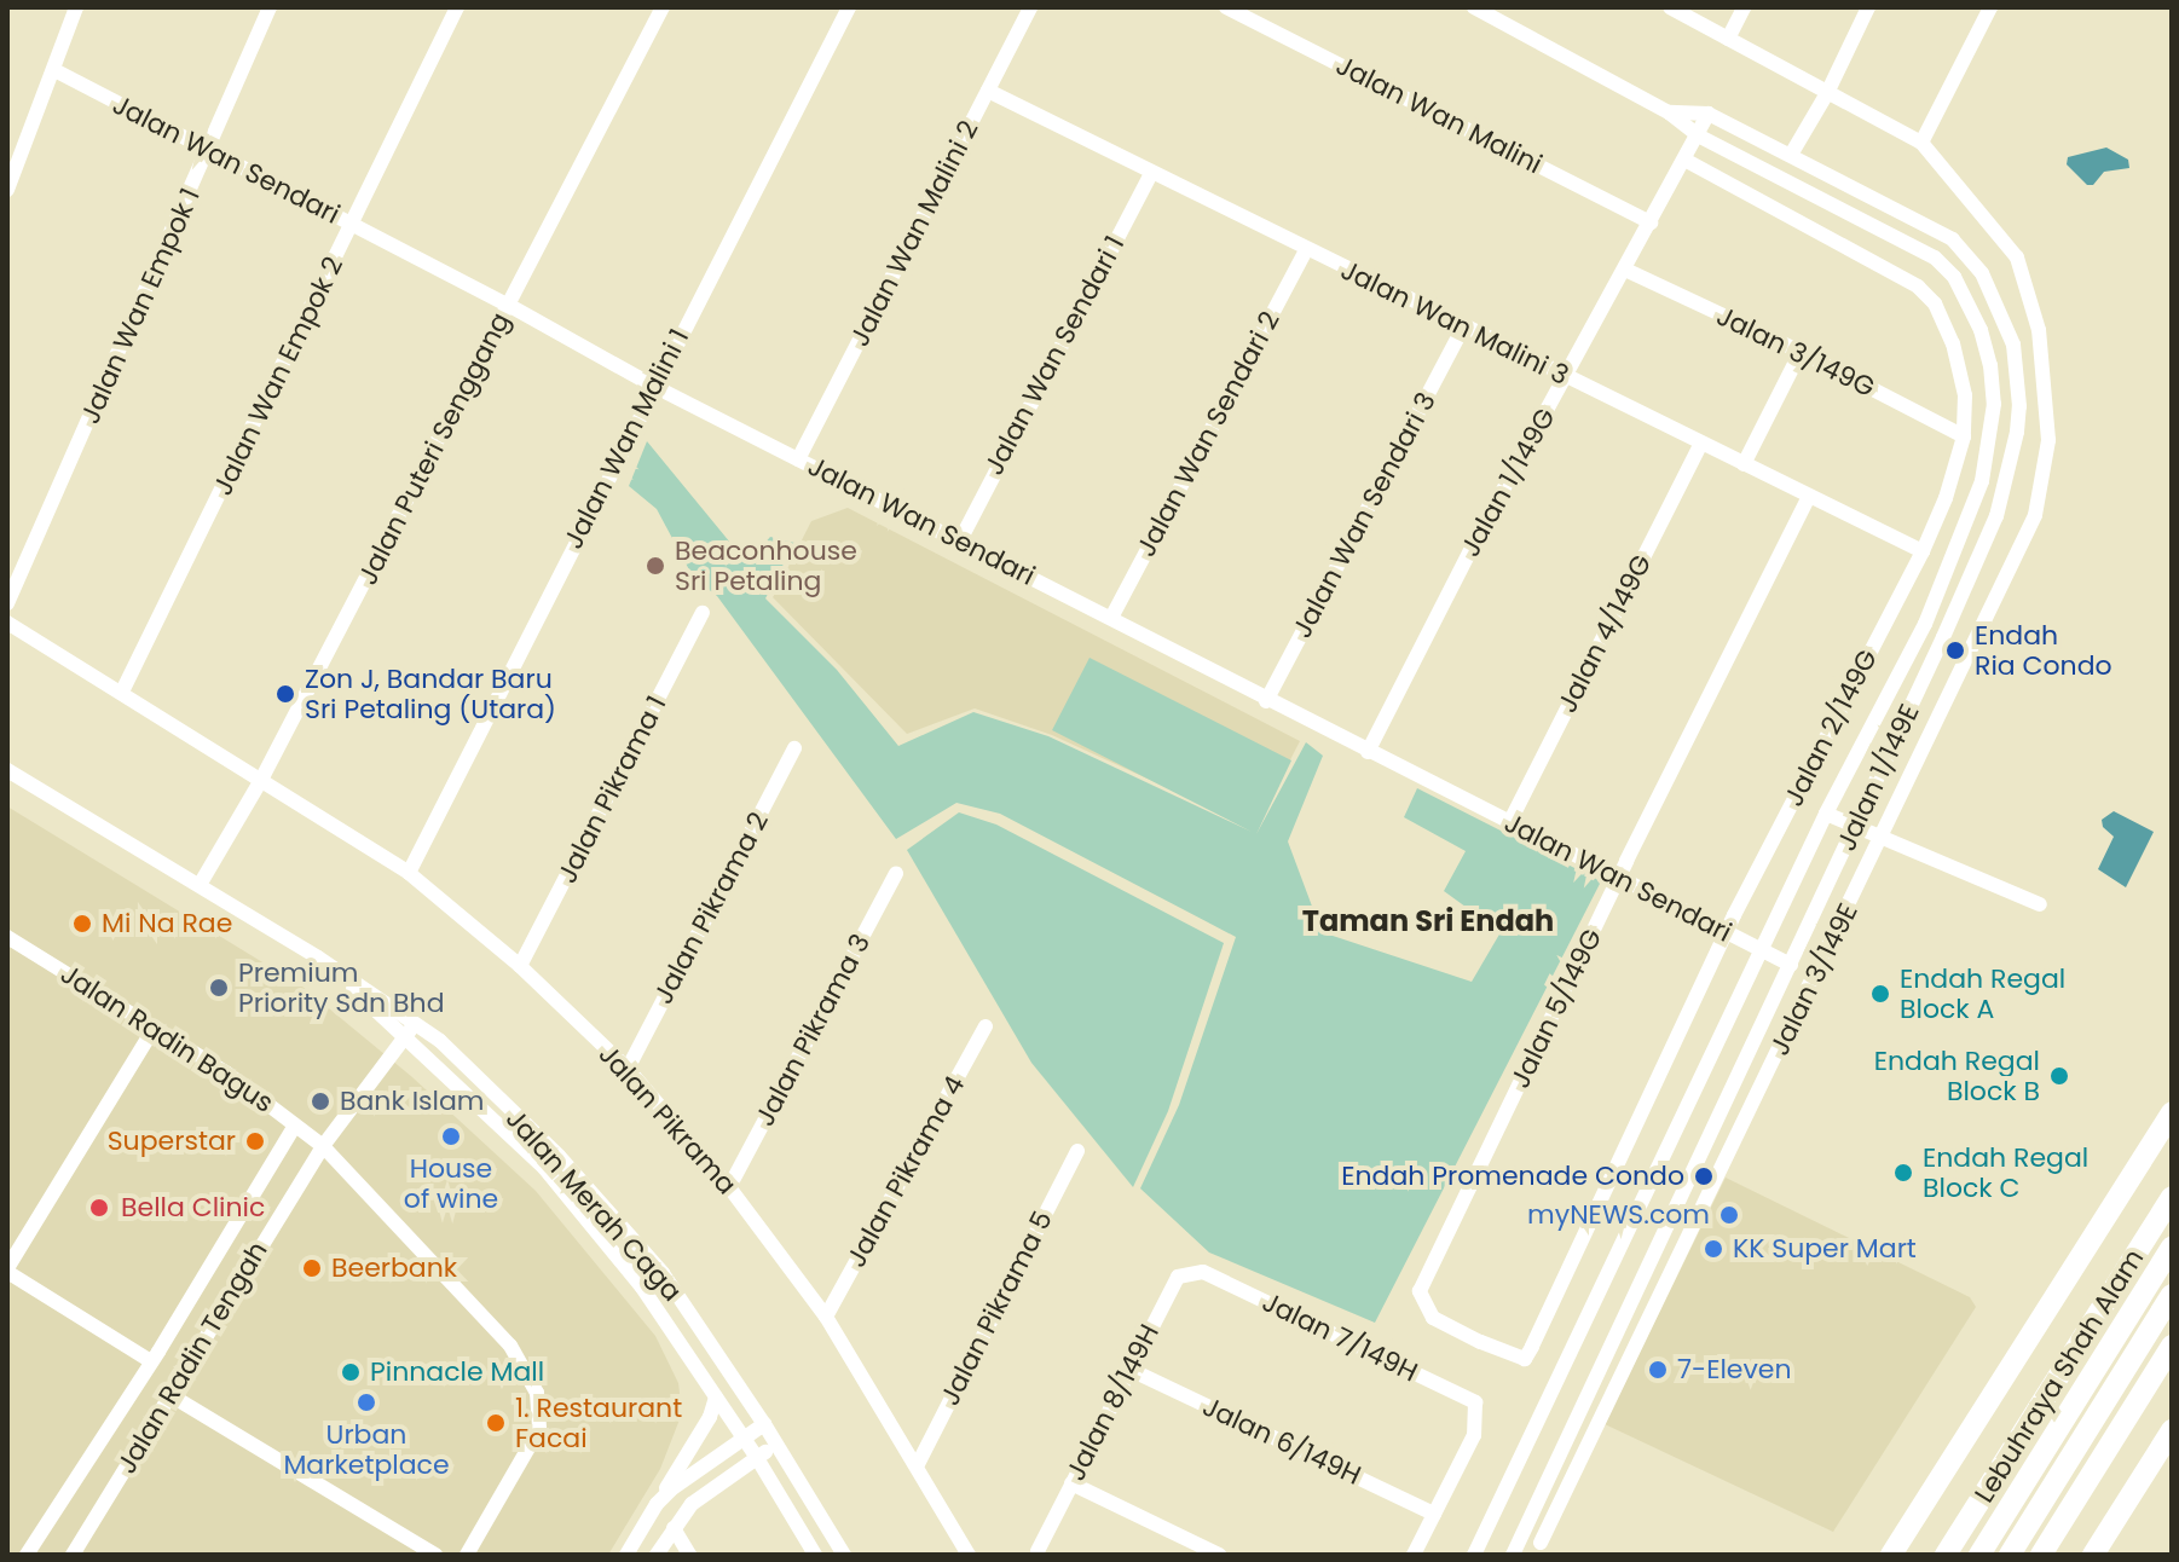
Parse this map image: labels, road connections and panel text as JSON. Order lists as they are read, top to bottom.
{
  "streets": {
    "highway": ["Lebuhraya Shah Alam"],
    "street": [
      "Jalan Wan Malini",
      "Jalan Wan Sendari",
      "Jalan Wan Malini 2",
      "Jalan Wan Empok 1",
      "Jalan Wan Malini 3",
      "Jalan 3/149G",
      "Jalan Wan Sendari 1",
      "Jalan Wan Empok 2",
      "Jalan Wan Sendari 2",
      "Jalan Wan Malini 1",
      "Jalan Puteri Senggang",
      "Jalan 1/149G",
      "Jalan Wan Sendari 3",
      "Jalan 4/149G",
      "Jalan 2/149G",
      "Jalan 1/149E",
      "Jalan Pikrama 1",
      "Jalan Pikrama 2",
      "Jalan 3/149E",
      "Jalan 5/149G",
      "Jalan Pikrama 3",
      "Jalan Radin Bagus",
      "Jalan Pikrama",
      "Jalan Pikrama 4",
      "Jalan Merah Caga",
      "Jalan Pikrama 5",
      "Jalan 7/149H",
      "Jalan Radin Tengah",
      "Jalan 8/149H",
      "Jalan 6/149H"
    ]
  },
  "crossings": [
    ["Jalan Wan Malini", "Jalan 1/149G"],
    ["Jalan Wan Sendari", "Jalan Wan Malini 2"],
    ["Jalan Wan Sendari", "Jalan Wan Empok 1"],
    ["Jalan Wan Sendari", "Jalan Wan Sendari 1"],
    ["Jalan Wan Sendari", "Jalan Wan Empok 2"],
    ["Jalan Wan Sendari", "Jalan Wan Sendari 2"],
    ["Jalan Wan Sendari", "Jalan Wan Malini 1"],
    ["Jalan Wan Sendari", "Jalan Puteri Senggang"],
    ["Jalan Wan Sendari", "Jalan 1/149G"],
    ["Jalan Wan Sendari", "Jalan Wan Sendari 3"],
    ["Jalan Wan Sendari", "Jalan 4/149G"],
    ["Jalan Wan Sendari", "Jalan 2/149G"],
    ["Jalan Wan Sendari", "Jalan 1/149E"],
    ["Jalan Wan Sendari", "Jalan 5/149G"],
    ["Jalan Wan Malini 2", "Jalan Wan Malini 3"],
    ["Jalan Wan Malini 3", "Jalan Wan Sendari 1"],
    ["Jalan Wan Malini 3", "Jalan Wan Sendari 2"],
    ["Jalan Wan Malini 3", "Jalan 1/149G"],
    ["Jalan Wan Malini 3", "Jalan Wan Sendari 3"],
    ["Jalan Wan Malini 3", "Jalan 4/149G"],
    ["Jalan Wan Malini 3", "Jalan 2/149G"],
    ["Jalan Wan Malini 3", "Jalan 5/149G"],
    ["Jalan 3/149G", "Jalan 1/149G"],
    ["Jalan 3/149G", "Jalan 2/149G"],
    ["Jalan Wan Empok 2", "Jalan Pikrama"],
    ["Jalan Wan Malini 1", "Jalan Pikrama"],
    ["Jalan Puteri Senggang", "Jalan Pikrama"],
    ["Jalan Puteri Senggang", "Jalan Merah Caga"],
    ["Jalan 1/149G", "Jalan 2/149G"],
    ["Jalan 1/149G", "Jalan 1/149E"],
    ["Jalan 2/149G", "Jalan 5/149G"],
    ["Jalan Pikrama 1", "Jalan Pikrama"],
    ["Jalan Pikrama 2", "Jalan Pikrama"],
    ["Jalan Pikrama 3", "Jalan Pikrama"],
    ["Jalan Radin Bagus", "Jalan Radin Tengah"],
    ["Jalan Pikrama", "Jalan Pikrama 4"],
    ["Jalan Pikrama", "Jalan Pikrama 5"],
    ["Jalan Merah Caga", "Jalan Radin Tengah"],
    ["Jalan 7/149H", "Jalan 8/149H"],
    ["Jalan 7/149H", "Jalan 6/149H"],
    ["Jalan 8/149H", "Jalan 6/149H"]
  ],
  "districts": ["Taman Sri Endah"],
  "places": [
    "Beaconhouse Sri Petaling",
    "Endah Ria Condo",
    "Zon J, Bandar Baru Sri Petaling (Utara)",
    "Mi Na Rae",
    "Premium Priority Sdn Bhd",
    "Endah Regal Block A",
    "Endah Regal Block B",
    "Bank Islam",
    "House of wine",
    "Superstar",
    "Endah Regal Block C",
    "Endah Promenade Condo",
    "Bella Clinic",
    "myNEWS.com",
    "KK Super Mart",
    "Beerbank",
    "7-Eleven",
    "Pinnacle Mall",
    "Urban Marketplace",
    "1. Restaurant Facai"
  ]
}
